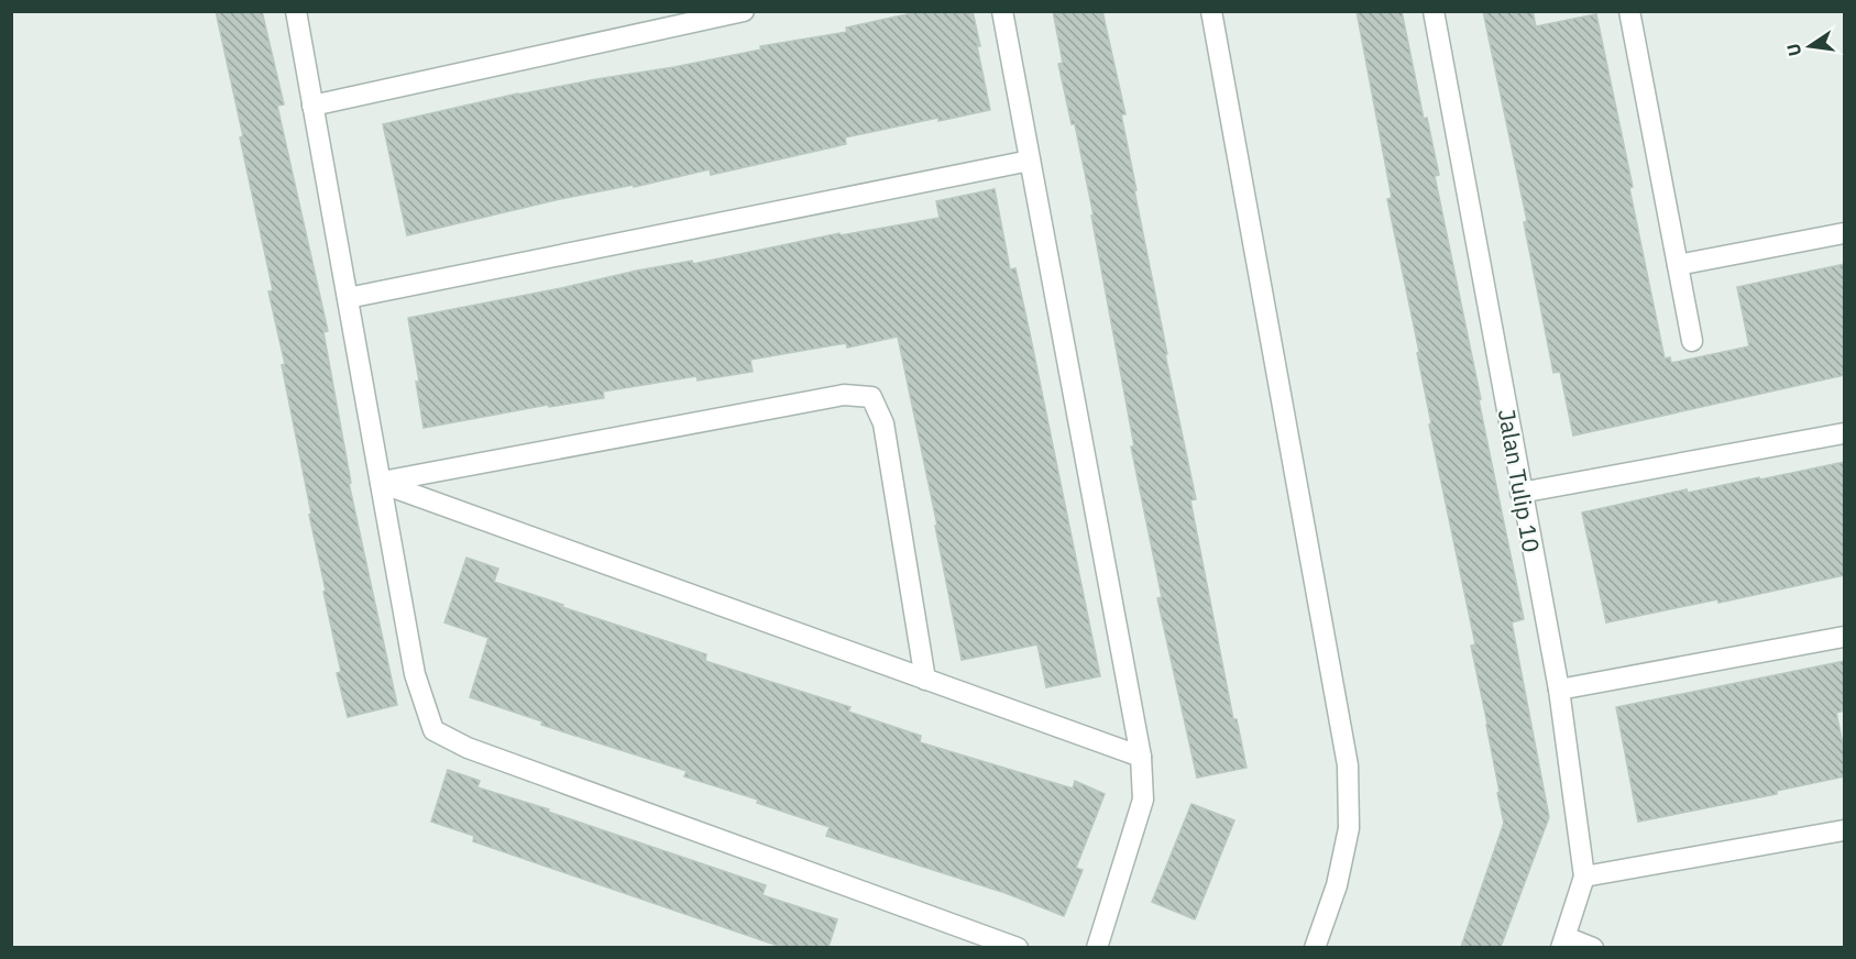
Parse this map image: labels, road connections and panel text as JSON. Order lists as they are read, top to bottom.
{
  "streets": {
    "street": ["Jalan Tulip 10"]
  },
  "north": "left"
}
